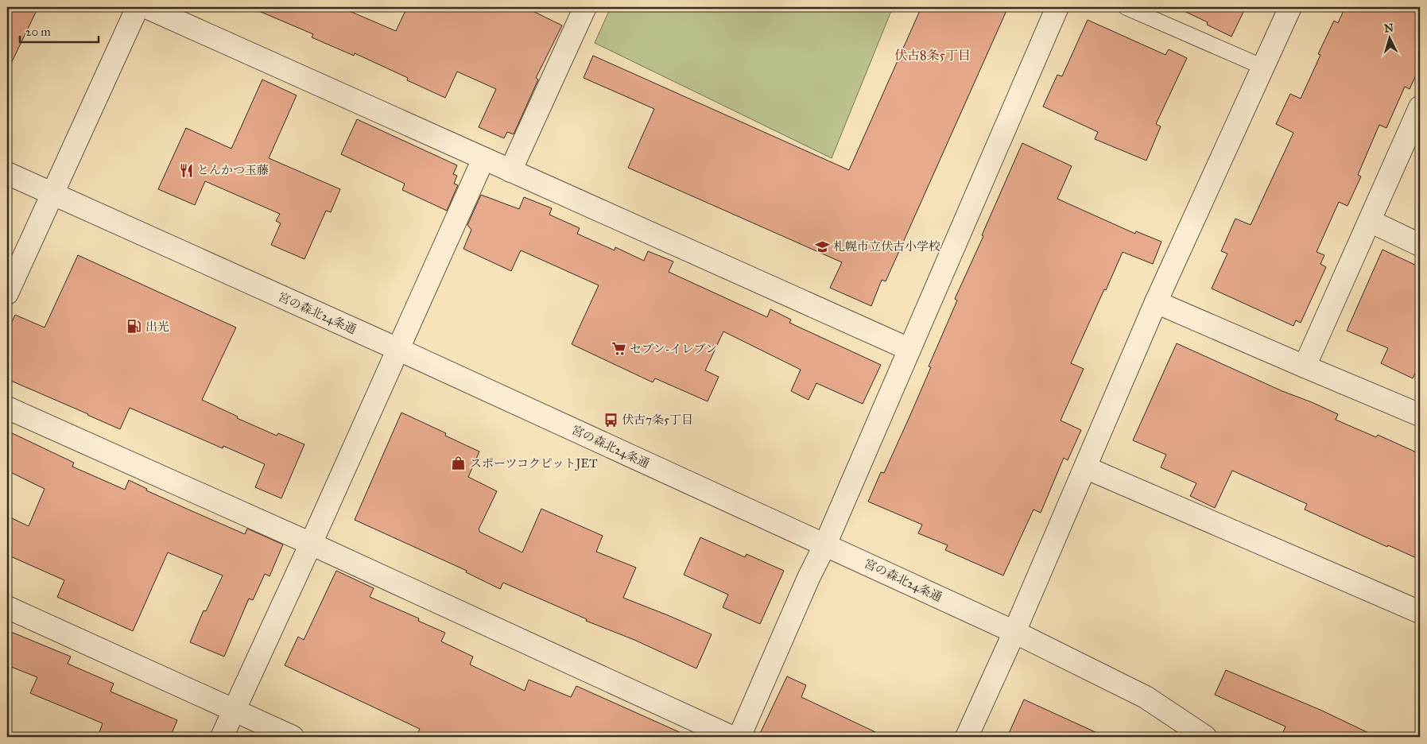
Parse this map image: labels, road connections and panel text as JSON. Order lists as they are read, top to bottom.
{
  "streets": {
    "street": ["宮の森北24条通"]
  },
  "districts": ["伏古8条5丁目"],
  "places": {
    "restaurant": ["とんかつ玉藤"],
    "school or university": ["札幌市立伏古小学校"],
    "fuel station": ["出光"],
    "supermarket": ["セブン-イレブン"],
    "bus stop": ["伏古7条5丁目"],
    "shop": ["スポーツコクピットJET"]
  },
  "scale_bar": "20 m",
  "north": "top"
}
